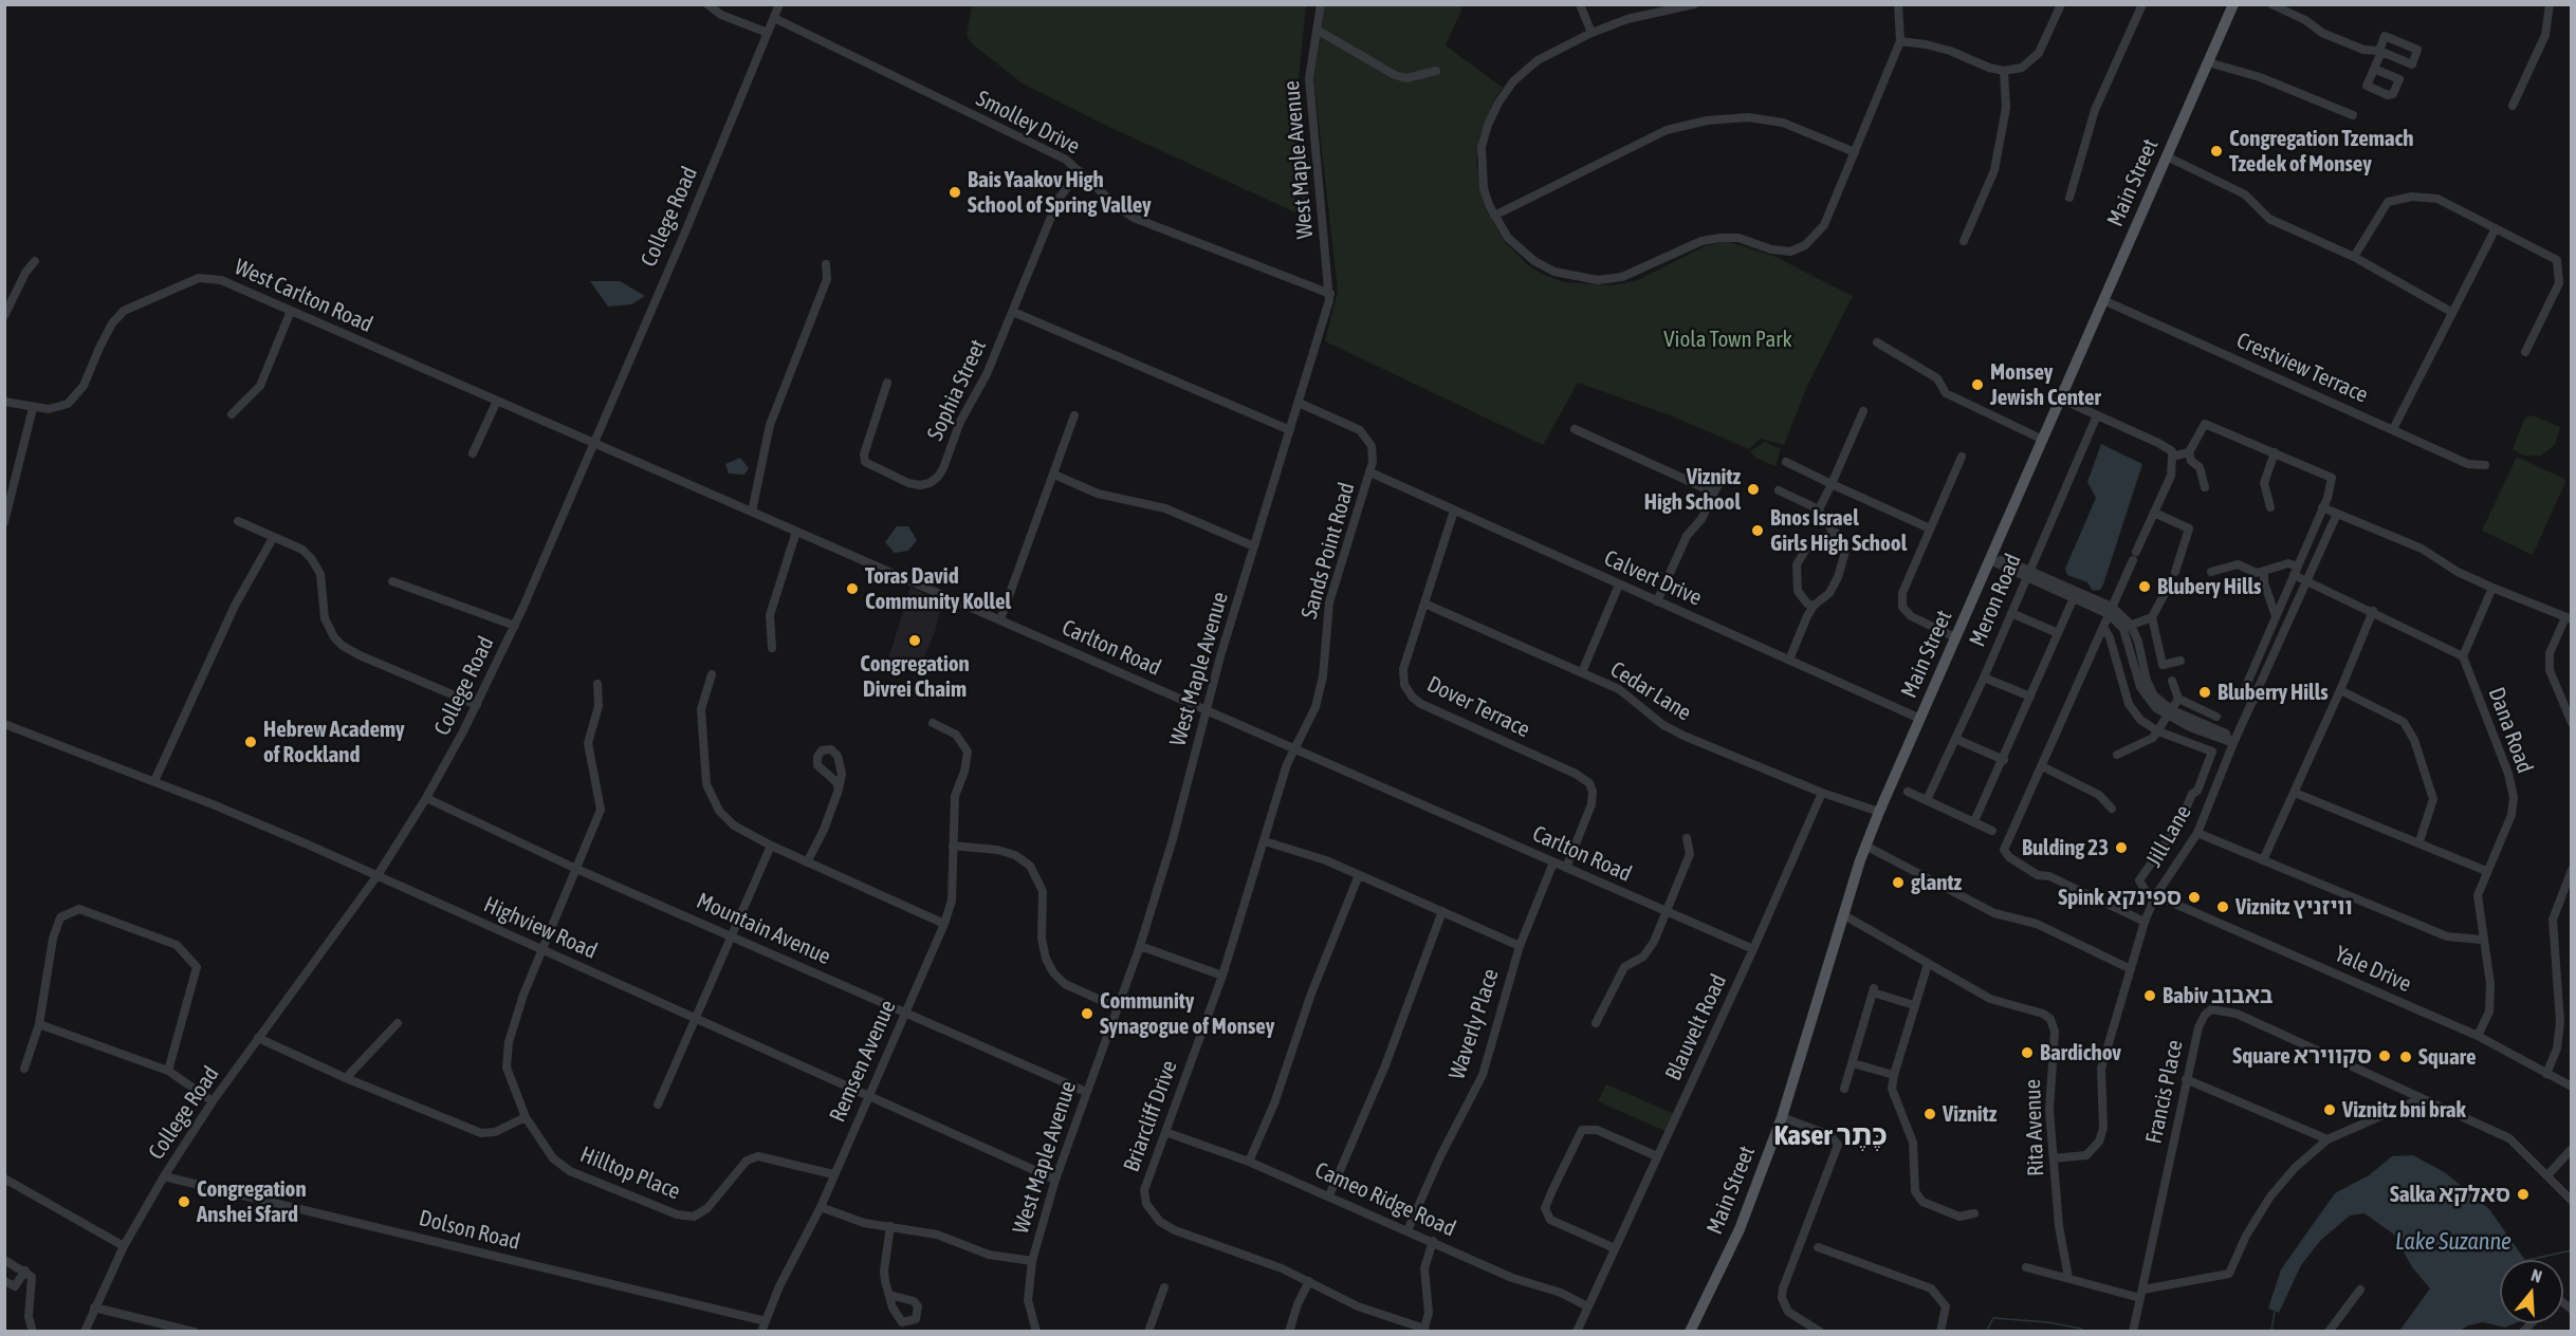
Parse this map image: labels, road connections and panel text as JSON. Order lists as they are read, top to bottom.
{
  "streets": {
    "main road": ["Main Street"],
    "street": [
      "Smolley Drive",
      "West Maple Avenue",
      "College Road",
      "West Carlton Road",
      "Crestview Terrace",
      "Sophia Street",
      "Sands Point Road",
      "Calvert Drive",
      "Meron Road",
      "Carlton Road",
      "Cedar Lane",
      "Dover Terrace",
      "Dana Road",
      "Jill Lane",
      "Highview Road",
      "Mountain Avenue",
      "Yale Drive",
      "Waverly Place",
      "Blauvelt Road",
      "Remsen Avenue",
      "Francis Place",
      "Briarcliff Drive",
      "Rita Avenue",
      "Hilltop Place",
      "Cameo Ridge Road",
      "Dolson Road"
    ]
  },
  "crossings": [
    ["Smolley Drive", "West Maple Avenue"],
    ["Smolley Drive", "College Road"],
    ["Smolley Drive", "Sophia Street"],
    ["West Maple Avenue", "Sands Point Road"],
    ["West Maple Avenue", "Carlton Road"],
    ["West Maple Avenue", "Highview Road"],
    ["West Maple Avenue", "Mountain Avenue"],
    ["Main Street", "Crestview Terrace"],
    ["Main Street", "Calvert Drive"],
    ["Main Street", "Rita Avenue"],
    ["College Road", "West Carlton Road"],
    ["College Road", "Carlton Road"],
    ["College Road", "Highview Road"],
    ["College Road", "Mountain Avenue"],
    ["College Road", "Dolson Road"],
    ["West Carlton Road", "Carlton Road"],
    ["Sands Point Road", "Calvert Drive"],
    ["Sands Point Road", "Carlton Road"],
    ["Sands Point Road", "Briarcliff Drive"],
    ["Calvert Drive", "Dover Terrace"],
    ["Carlton Road", "Dover Terrace"],
    ["Carlton Road", "Waverly Place"],
    ["Carlton Road", "Blauvelt Road"],
    ["Carlton Road", "Briarcliff Drive"],
    ["Cedar Lane", "Dover Terrace"],
    ["Cedar Lane", "Blauvelt Road"],
    ["Dana Road", "Yale Drive"],
    ["Jill Lane", "Yale Drive"],
    ["Jill Lane", "Rita Avenue"],
    ["Highview Road", "Remsen Avenue"],
    ["Highview Road", "Hilltop Place"],
    ["Mountain Avenue", "Remsen Avenue"],
    ["Mountain Avenue", "Hilltop Place"],
    ["Waverly Place", "Cameo Ridge Road"],
    ["Blauvelt Road", "Cameo Ridge Road"],
    ["Remsen Avenue", "Hilltop Place"],
    ["Remsen Avenue", "Dolson Road"],
    ["Briarcliff Drive", "Cameo Ridge Road"]
  ],
  "districts": ["Kaser כֶּתֶר"],
  "water": ["Lake Suzanne"],
  "parks": ["Viola Town Park"],
  "places": [
    "Congregation Tzemach Tzedek of Monsey",
    "Bais Yaakov High School of Spring Valley",
    "Monsey Jewish Center",
    "Viznitz High School",
    "Bnos Israel Girls High School",
    "Blubery Hills",
    "Toras David Community Kollel",
    "Congregation Divrei Chaim",
    "Bluberry Hills",
    "Hebrew Academy of Rockland",
    "Bulding 23",
    "glantz",
    "Spink ספינקא",
    "Viznitz וויזניץ",
    "Babiv באבוב",
    "Community Synagogue of Monsey",
    "Bardichov",
    "Square סקווירא",
    "Square",
    "Viznitz bni brak",
    "Viznitz",
    "Salka סאלקא",
    "Congregation Anshei Sfard"
  ],
  "north": "top"
}
